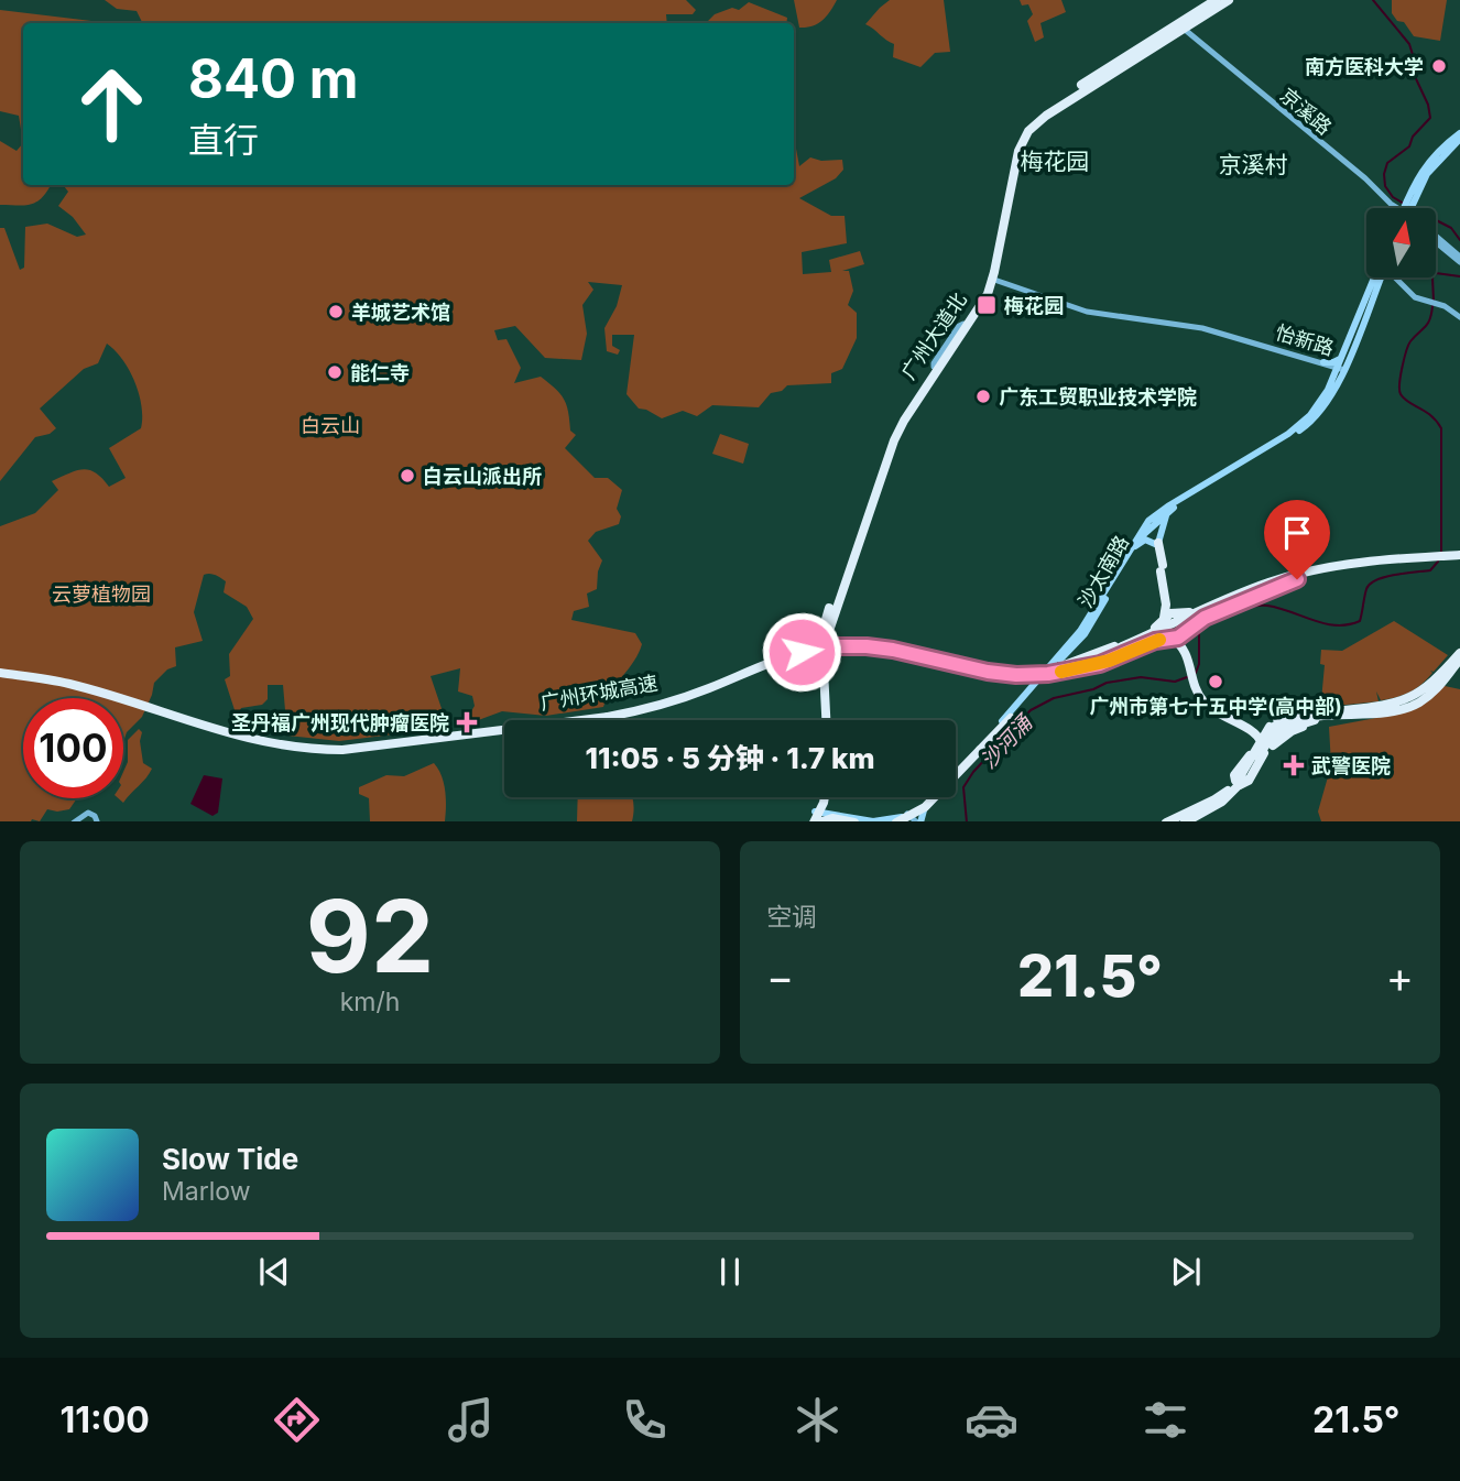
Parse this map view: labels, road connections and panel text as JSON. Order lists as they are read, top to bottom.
{
  "streets": {
    "highway": ["广州大道北", "广州环城高速"],
    "main road": ["京溪路", "怡新路", "沙太南路"]
  },
  "crossings": [
    ["京溪路", "广州大道北"],
    ["广州大道北", "怡新路"],
    ["怡新路", "沙太南路"]
  ],
  "districts": ["梅花园", "京溪村"],
  "water": ["沙河涌"],
  "parks": ["白云山", "云萝植物园"],
  "places": {
    "other": [
      "南方医科大学",
      "羊城艺术馆",
      "能仁寺",
      "广东工贸职业技术学院",
      "白云山派出所",
      "广州市第七十五中学(高中部)"
    ],
    "transit": ["梅花园"],
    "health": ["圣丹福广州现代肿瘤医院", "武警医院"]
  },
  "north": "top",
  "page": {
    "turn": ["840 m", "直行"],
    "limit": "100",
    "trip": "11:05 · 5 分钟 · 1.7 km",
    "tile": [
      ["92", "km/h"],
      "空调"
    ],
    "heat": ["−", "21.5°", "+"],
    "song": ["Slow Tide", "Marlow"],
    "tabs": ["11:00", "21.5°"]
  }
}
